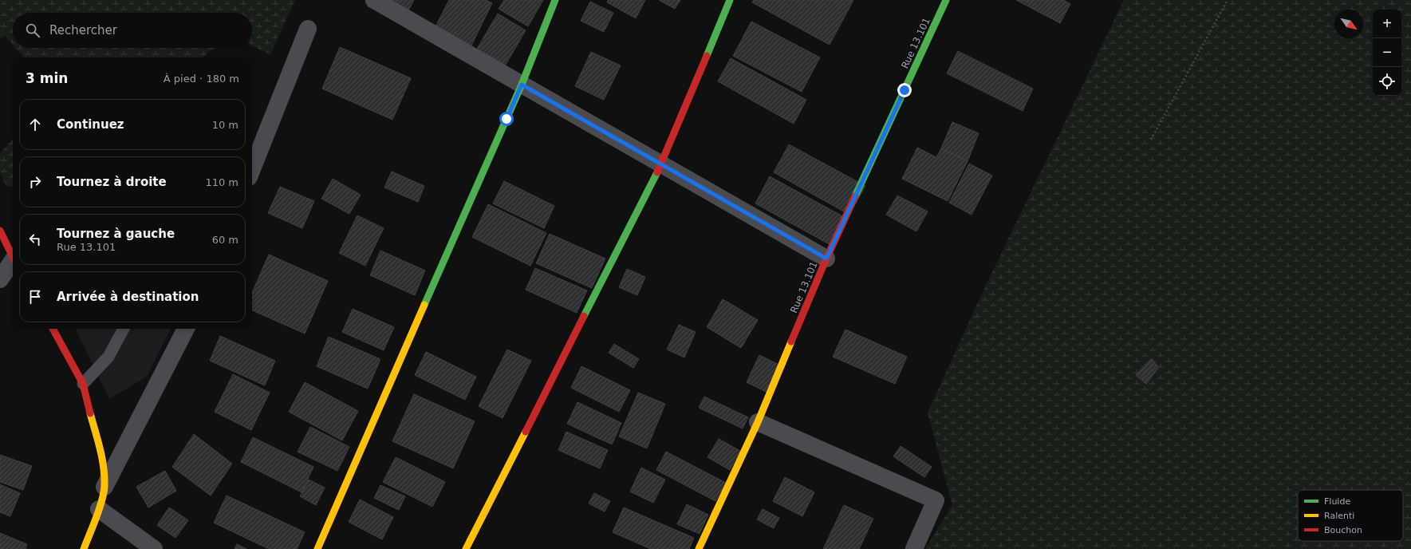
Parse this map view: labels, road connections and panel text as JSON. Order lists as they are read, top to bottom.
{
  "streets": {
    "street": ["Rue 13.101"]
  },
  "legend": ["Fluide", "Ralenti", "Bouchon"],
  "north": "bottom right",
  "page": {
    "map_buttons": ["+", "−"],
    "search": "Rechercher",
    "heading": ["3 min", "À pied · 180 m"],
    "list": [
      ["Continuez", "10 m"],
      ["Tournez à droite", "110 m"],
      ["Tournez à gauche", "Rue 13.101", "60 m"],
      "Arrivée à destination"
    ]
  }
}
